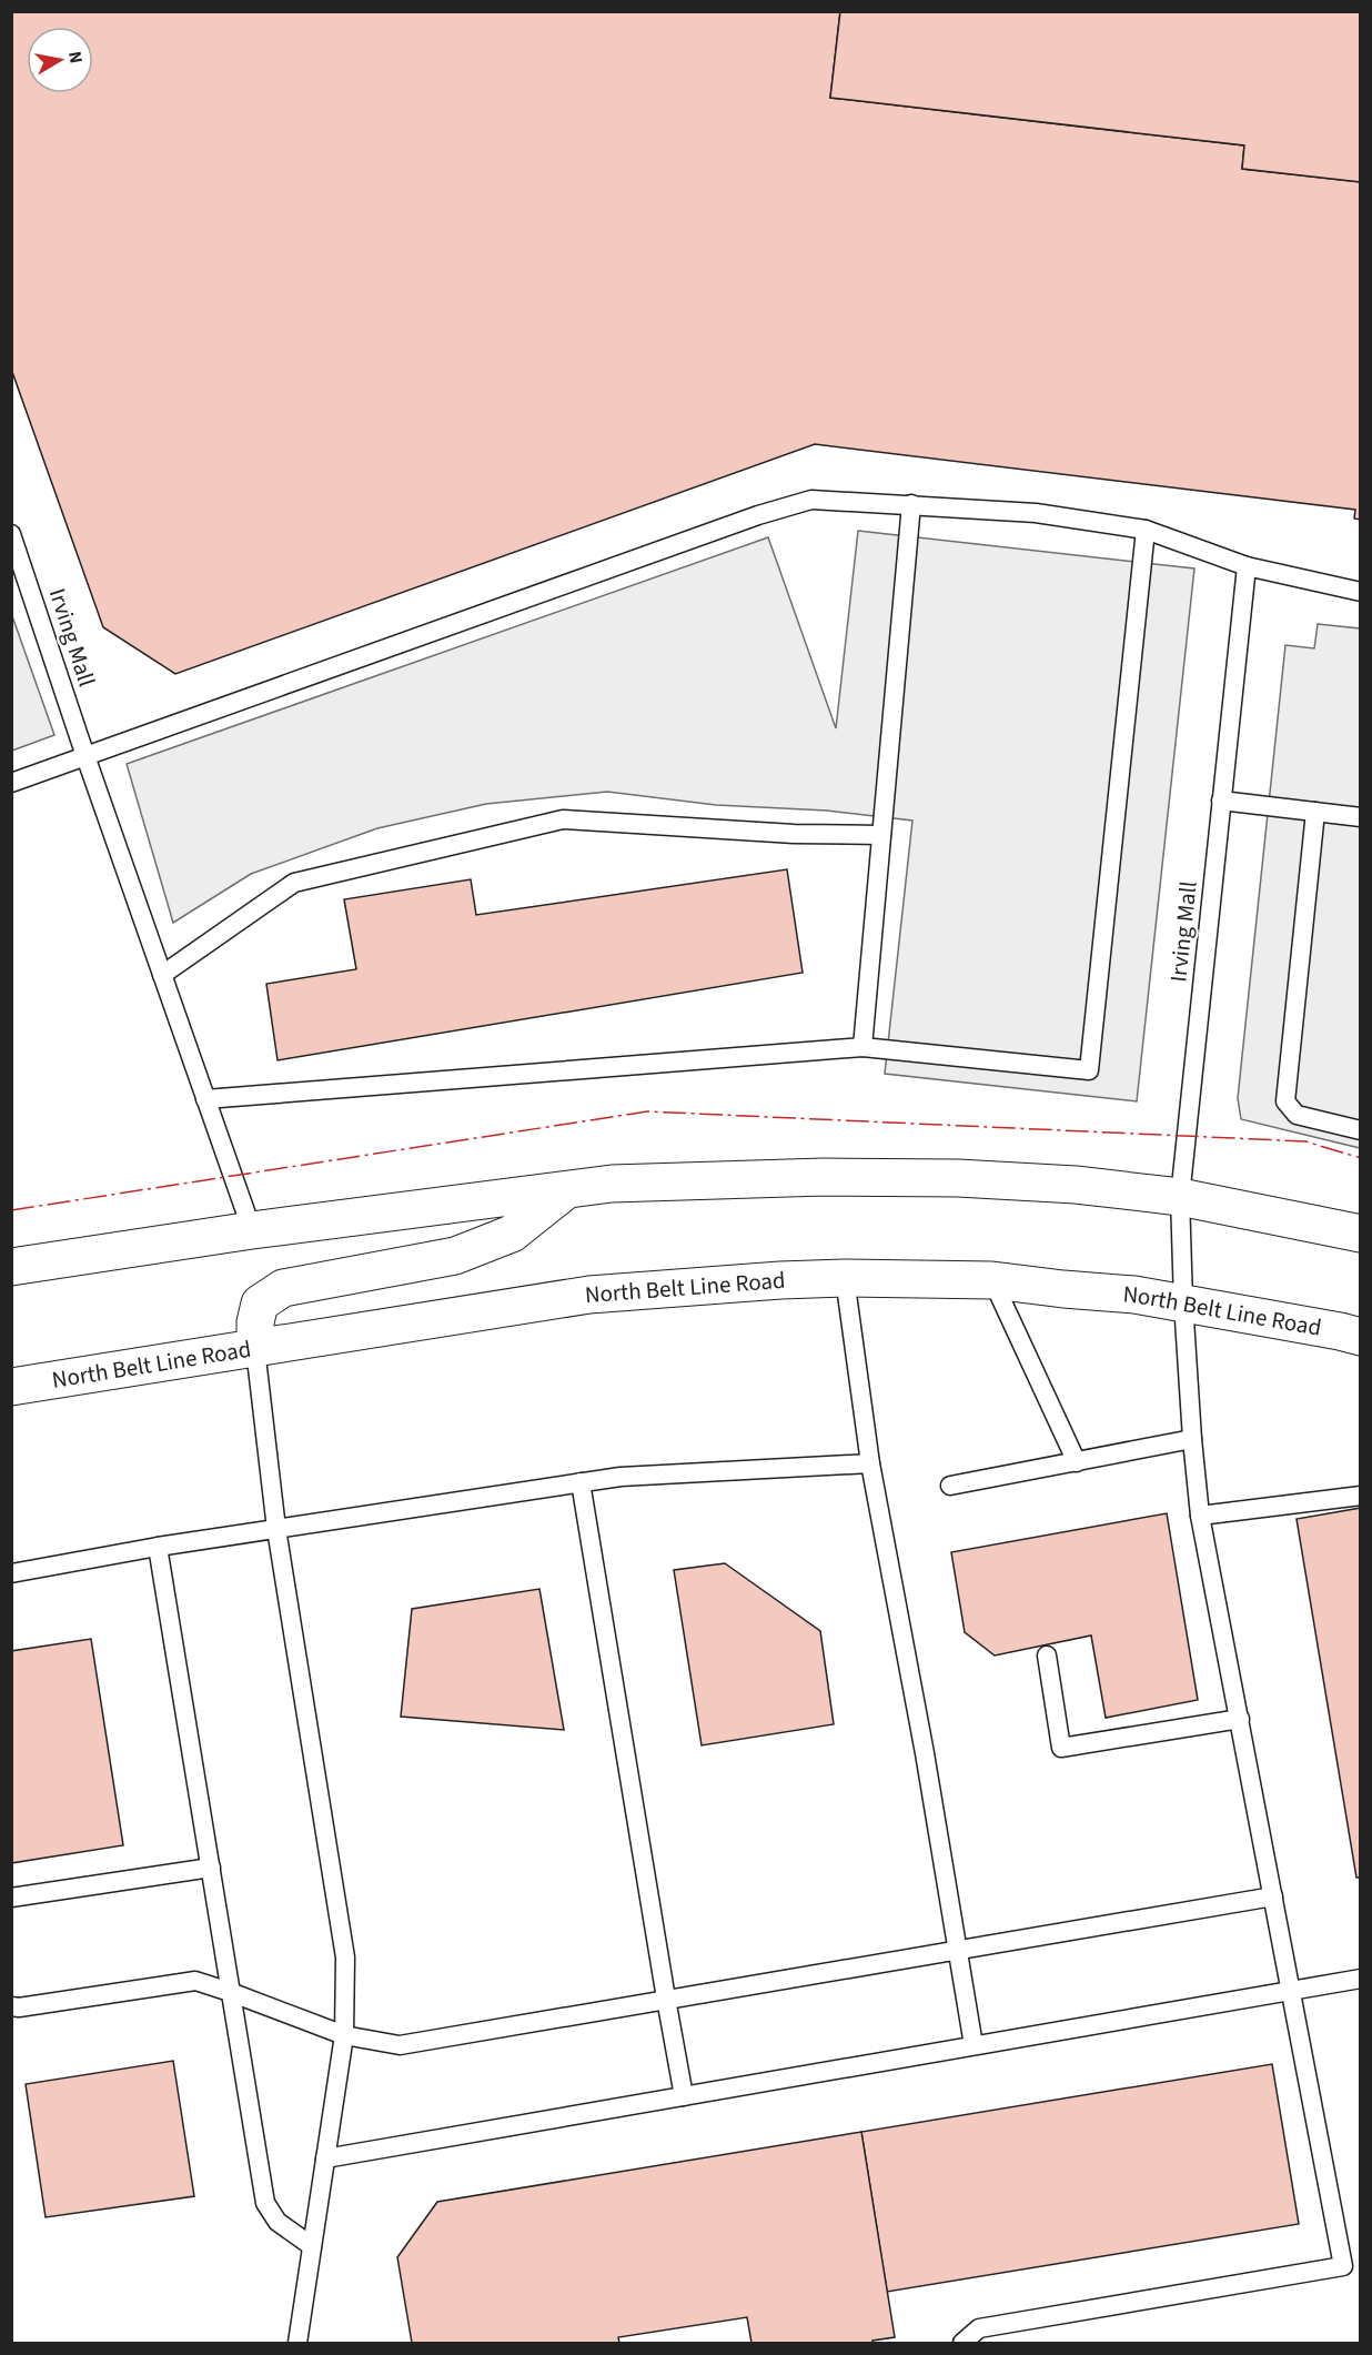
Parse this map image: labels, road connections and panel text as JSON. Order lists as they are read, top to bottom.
{
  "streets": {
    "main road": ["North Belt Line Road"],
    "lane": ["Irving Mall"]
  },
  "crossings": [
    ["Irving Mall", "North Belt Line Road"]
  ],
  "north": "right"
}
